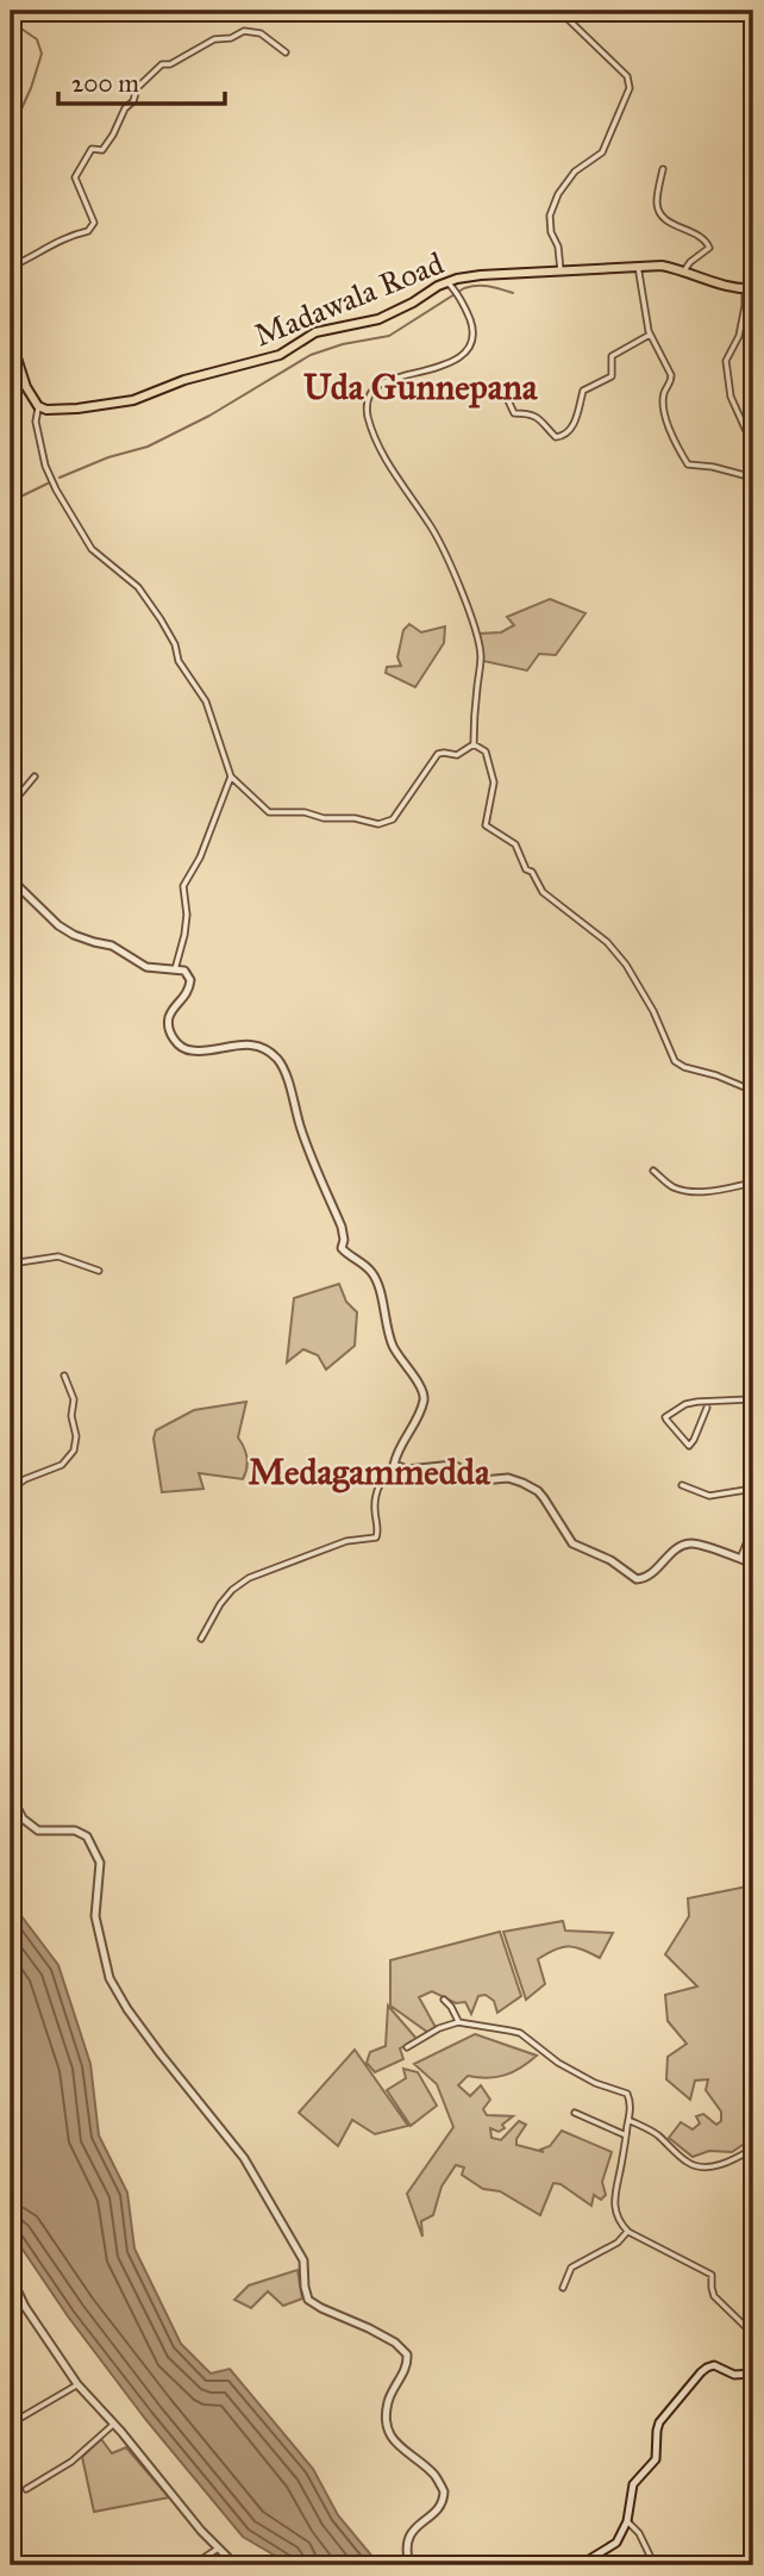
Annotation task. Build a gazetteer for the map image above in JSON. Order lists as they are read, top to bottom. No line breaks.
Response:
{"streets":{"main road":["Madawala Road"]},"districts":["Uda Gunnepana","Medagammedda"],"scale_bar":"200 m"}
